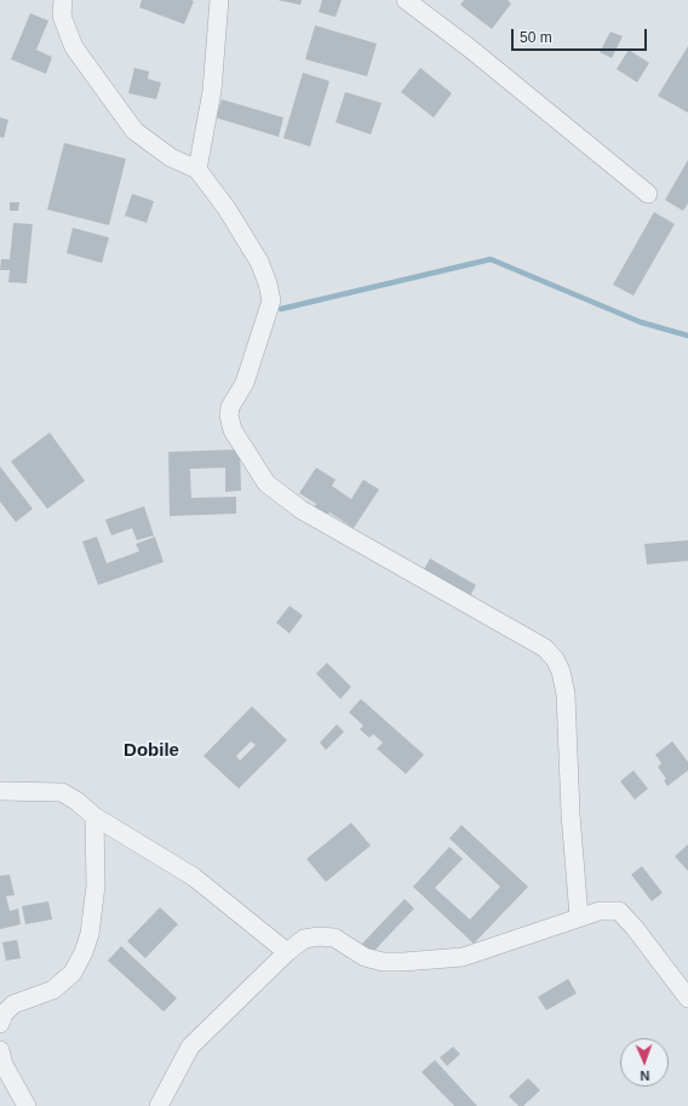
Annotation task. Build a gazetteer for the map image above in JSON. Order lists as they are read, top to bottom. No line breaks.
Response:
{"districts":["Dobile"],"scale_bar":"50 m","north":"bottom"}
